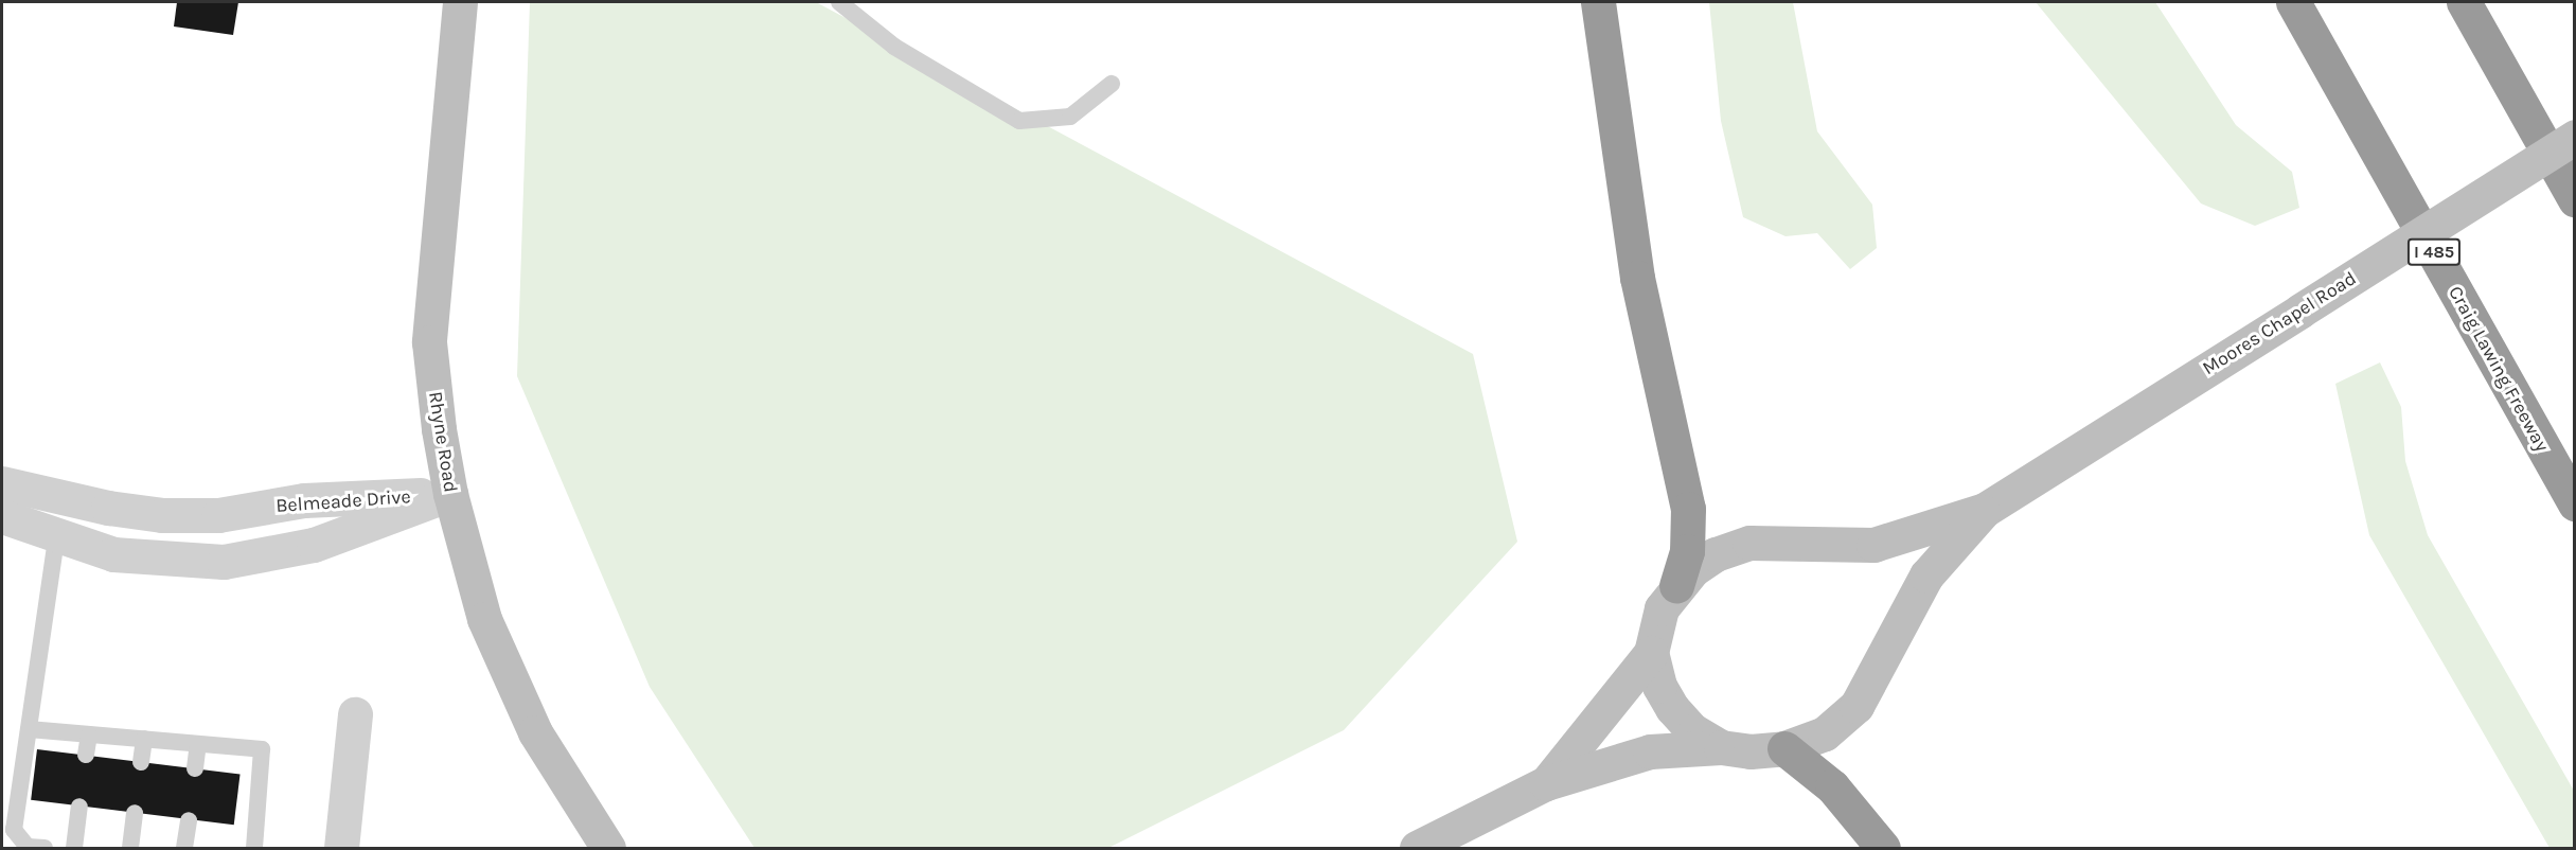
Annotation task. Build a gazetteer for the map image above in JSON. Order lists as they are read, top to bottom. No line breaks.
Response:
{"streets":{"highway":["I 485","Craig Lawing Freeway"],"main road":["Moores Chapel Road","Rhyne Road"],"street":["Belmeade Drive"]},"crossings":[["Rhyne Road","Belmeade Drive"]]}
